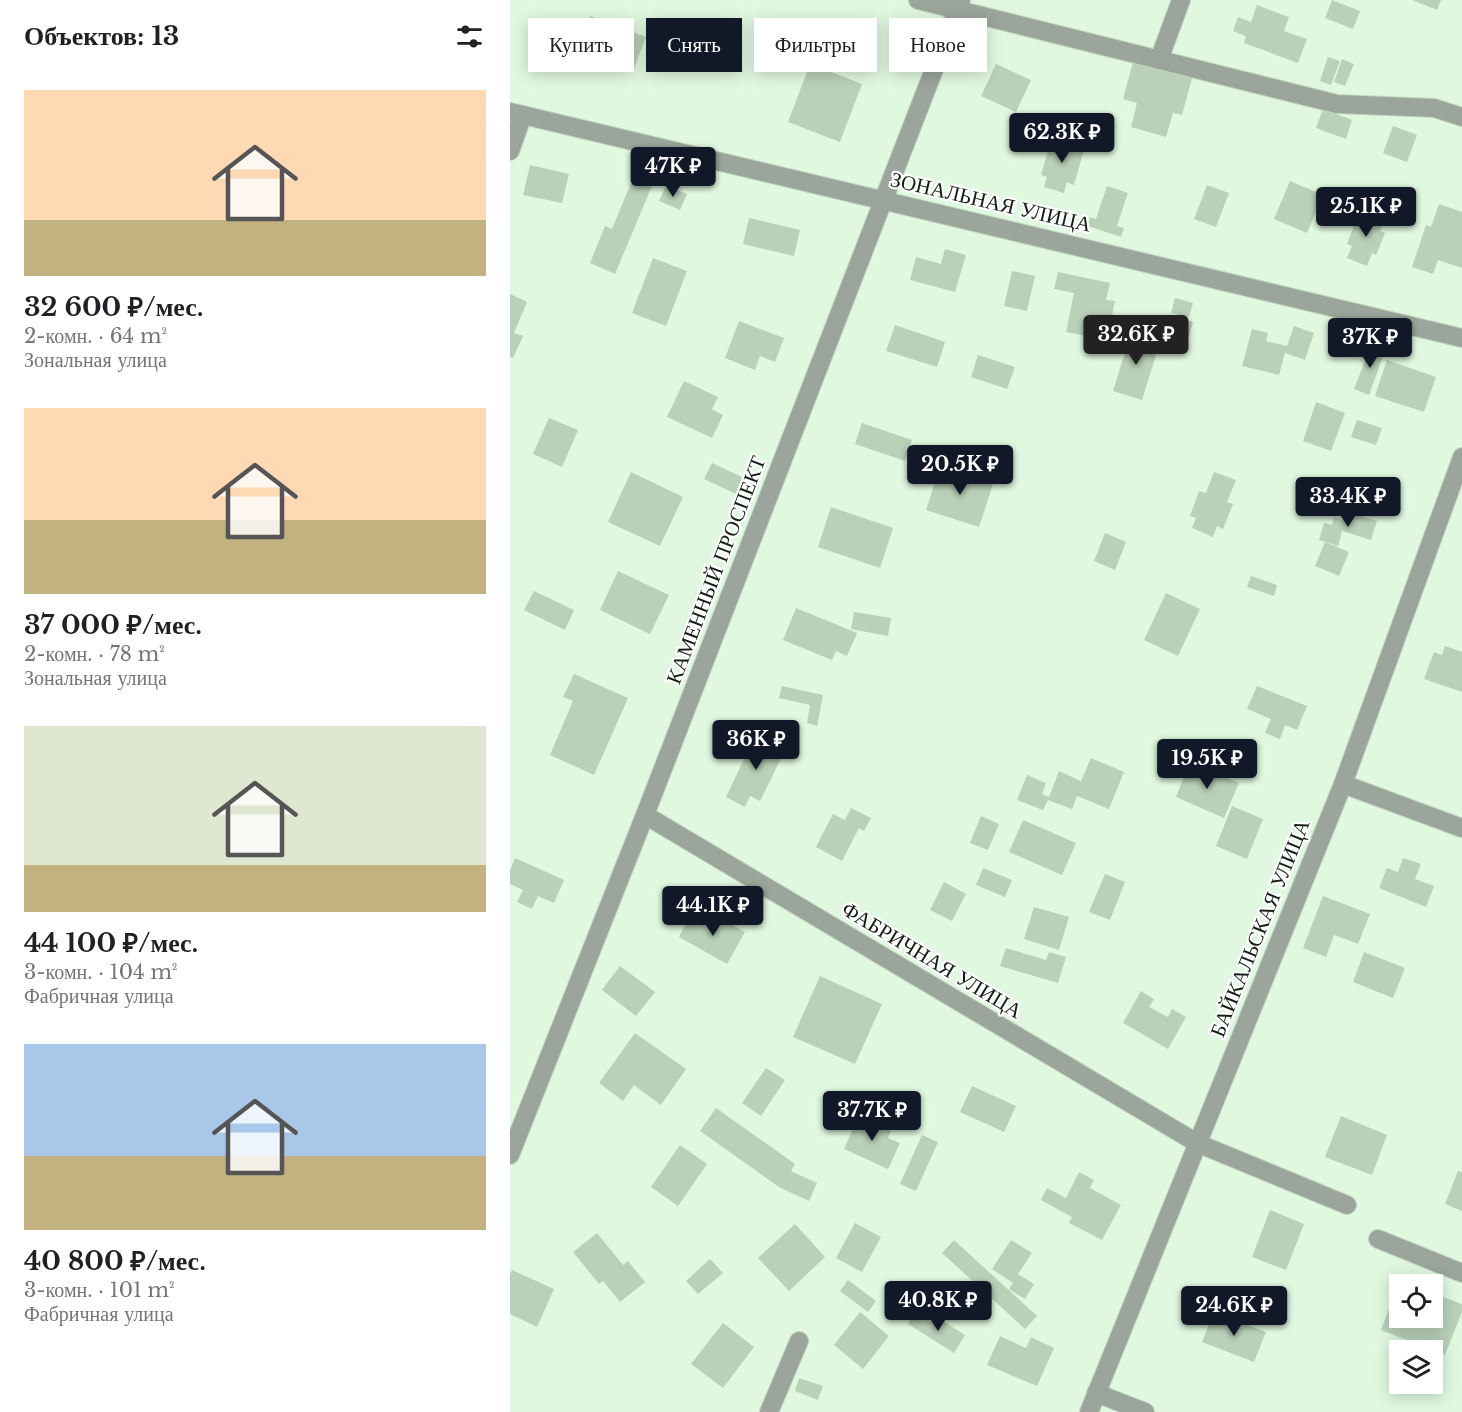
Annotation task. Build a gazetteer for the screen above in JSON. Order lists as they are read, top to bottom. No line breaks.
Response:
{"streets":{"street":["ЗОНАЛЬНАЯ УЛИЦА","КАМЕННЫЙ ПРОСПЕКТ","БАЙКАЛЬСКАЯ УЛИЦА","ФАБРИЧНАЯ УЛИЦА"]},"crossings":[["ЗОНАЛЬНАЯ УЛИЦА","КАМЕННЫЙ ПРОСПЕКТ"],["КАМЕННЫЙ ПРОСПЕКТ","ФАБРИЧНАЯ УЛИЦА"],["БАЙКАЛЬСКАЯ УЛИЦА","ФАБРИЧНАЯ УЛИЦА"]],"page":{"heading":"Объектов: 13","chip":["Купить","Снять","Фильтры","Новое"],"list":[{"name":"32 600 ₽/мес.","note":"2-комн. · 64 m² · Зональная улица"},{"name":"37 000 ₽/мес.","note":"2-комн. · 78 m² · Зональная улица"},{"name":"44 100 ₽/мес.","note":"3-комн. · 104 m² · Фабричная улица"},{"name":"40 800 ₽/мес.","note":"3-комн. · 101 m² · Фабричная улица"}],"price":["62.3K ₽","47K ₽","25.1K ₽","32.6K ₽","37K ₽","20.5K ₽","33.4K ₽","36K ₽","19.5K ₽","44.1K ₽","37.7K ₽","40.8K ₽","24.6K ₽"]}}
